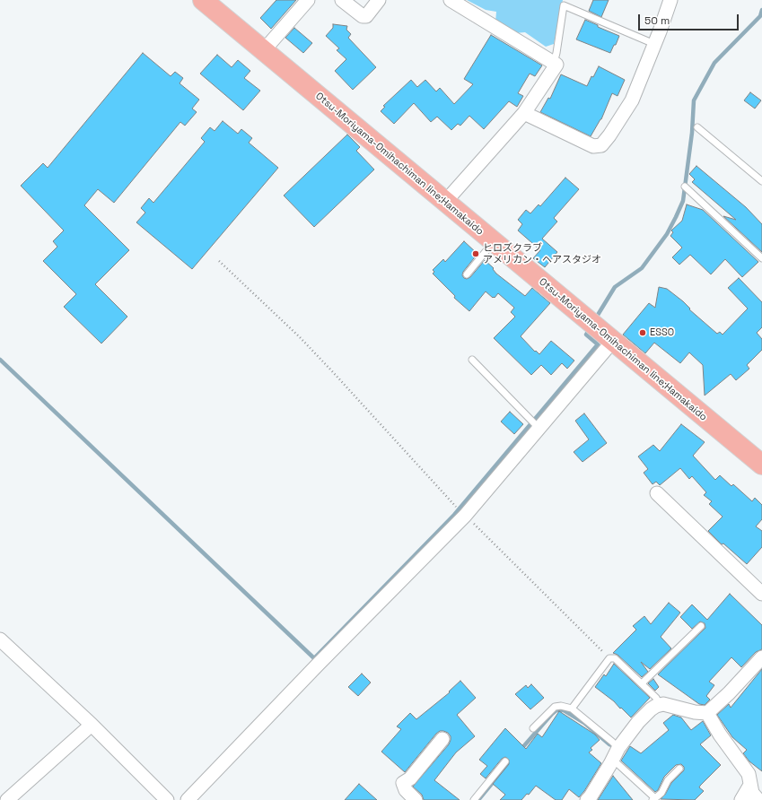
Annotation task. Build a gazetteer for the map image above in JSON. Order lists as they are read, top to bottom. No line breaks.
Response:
{"streets":{"main road":["Otsu-Moriyama-Omihachiman line;Hamakaido"]},"places":["ヒロズクラブ アメリカン・ヘアスタジオ","ESSO"],"scale_bar":"50 m"}
